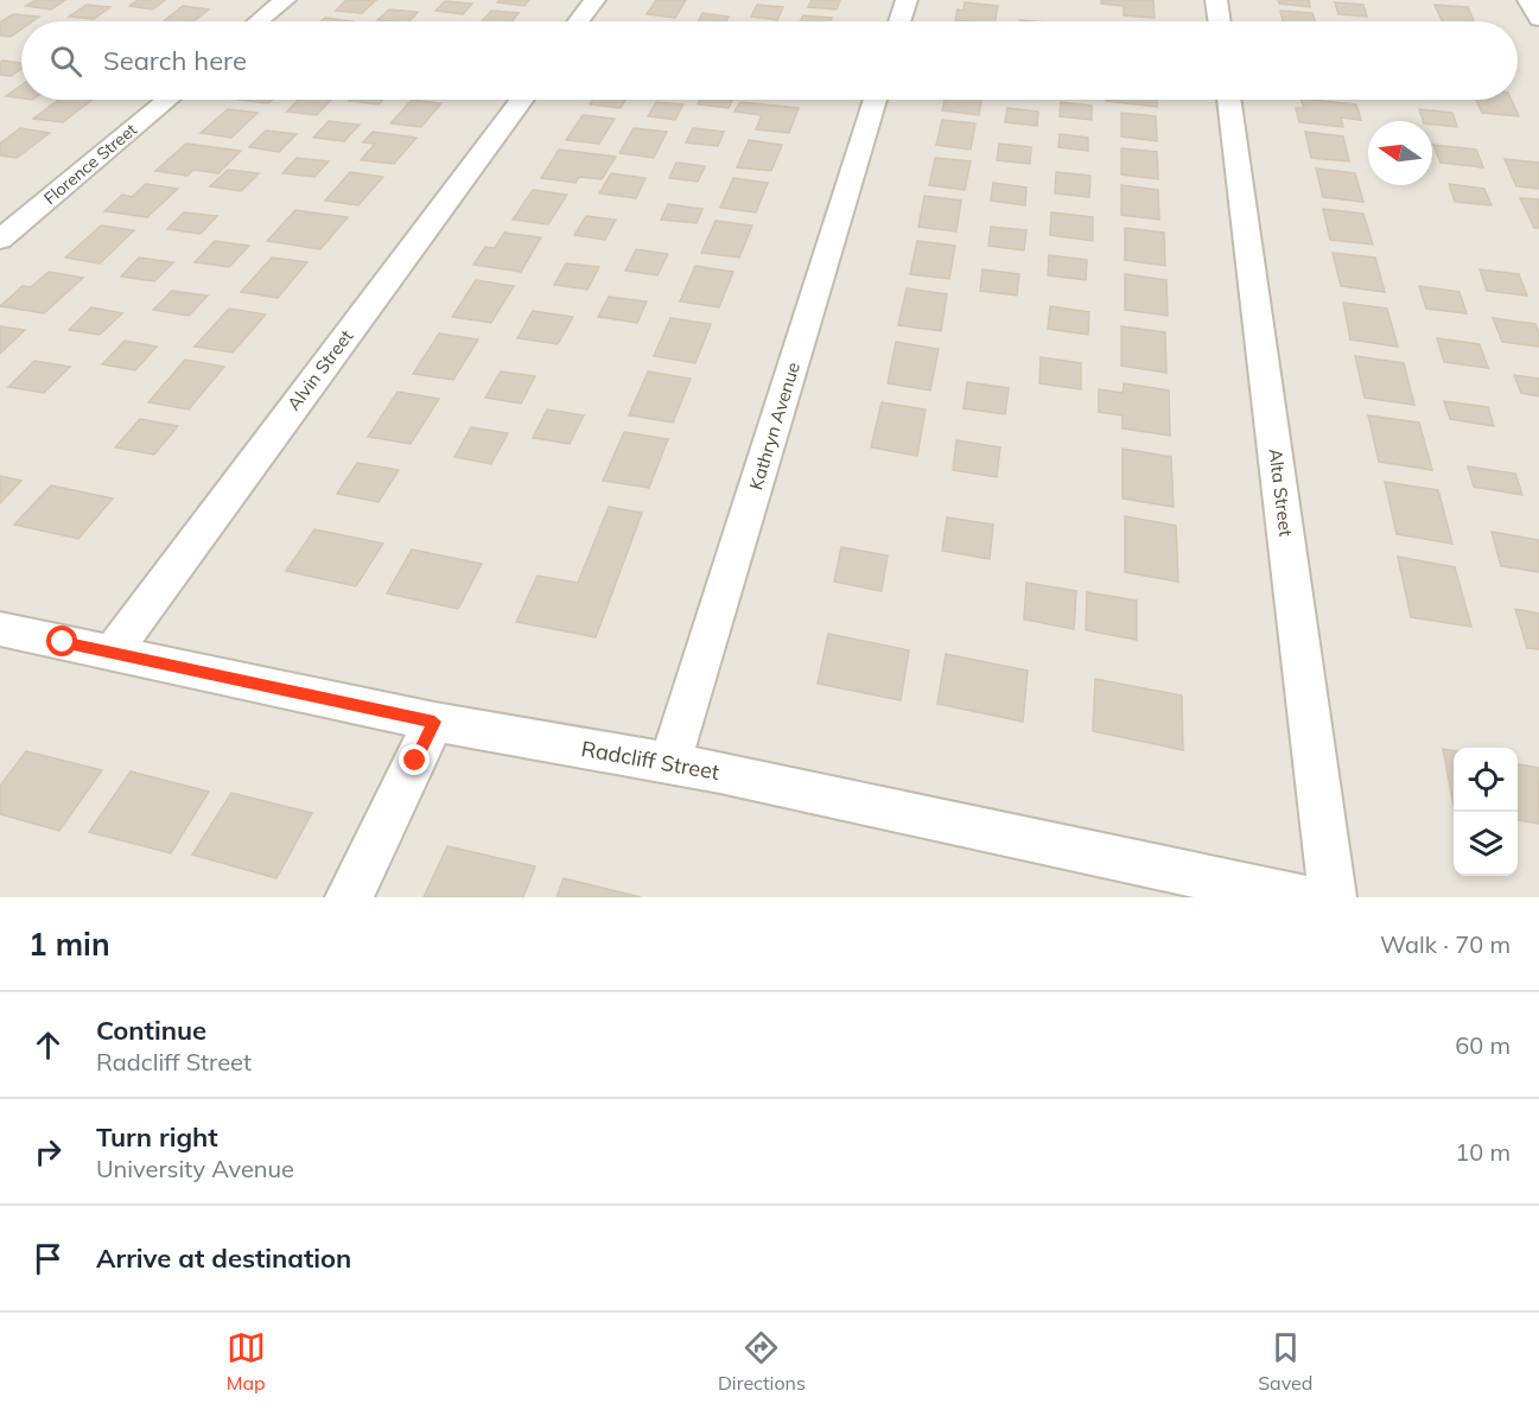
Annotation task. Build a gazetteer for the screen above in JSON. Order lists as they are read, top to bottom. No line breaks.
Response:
{"streets":{"street":["Florence Street","Alvin Street","Kathryn Avenue","Alta Street","Radcliff Street"]},"crossings":[["Alvin Street","Radcliff Street"],["Kathryn Avenue","Radcliff Street"]],"north":"left","page":{"search":"Search here","heading":["1 min","Walk · 70 m"],"list":[["Continue","Radcliff Street","60 m"],["Turn right","University Avenue","10 m"],"Arrive at destination"],"nav":["Map","Directions","Saved"]}}
